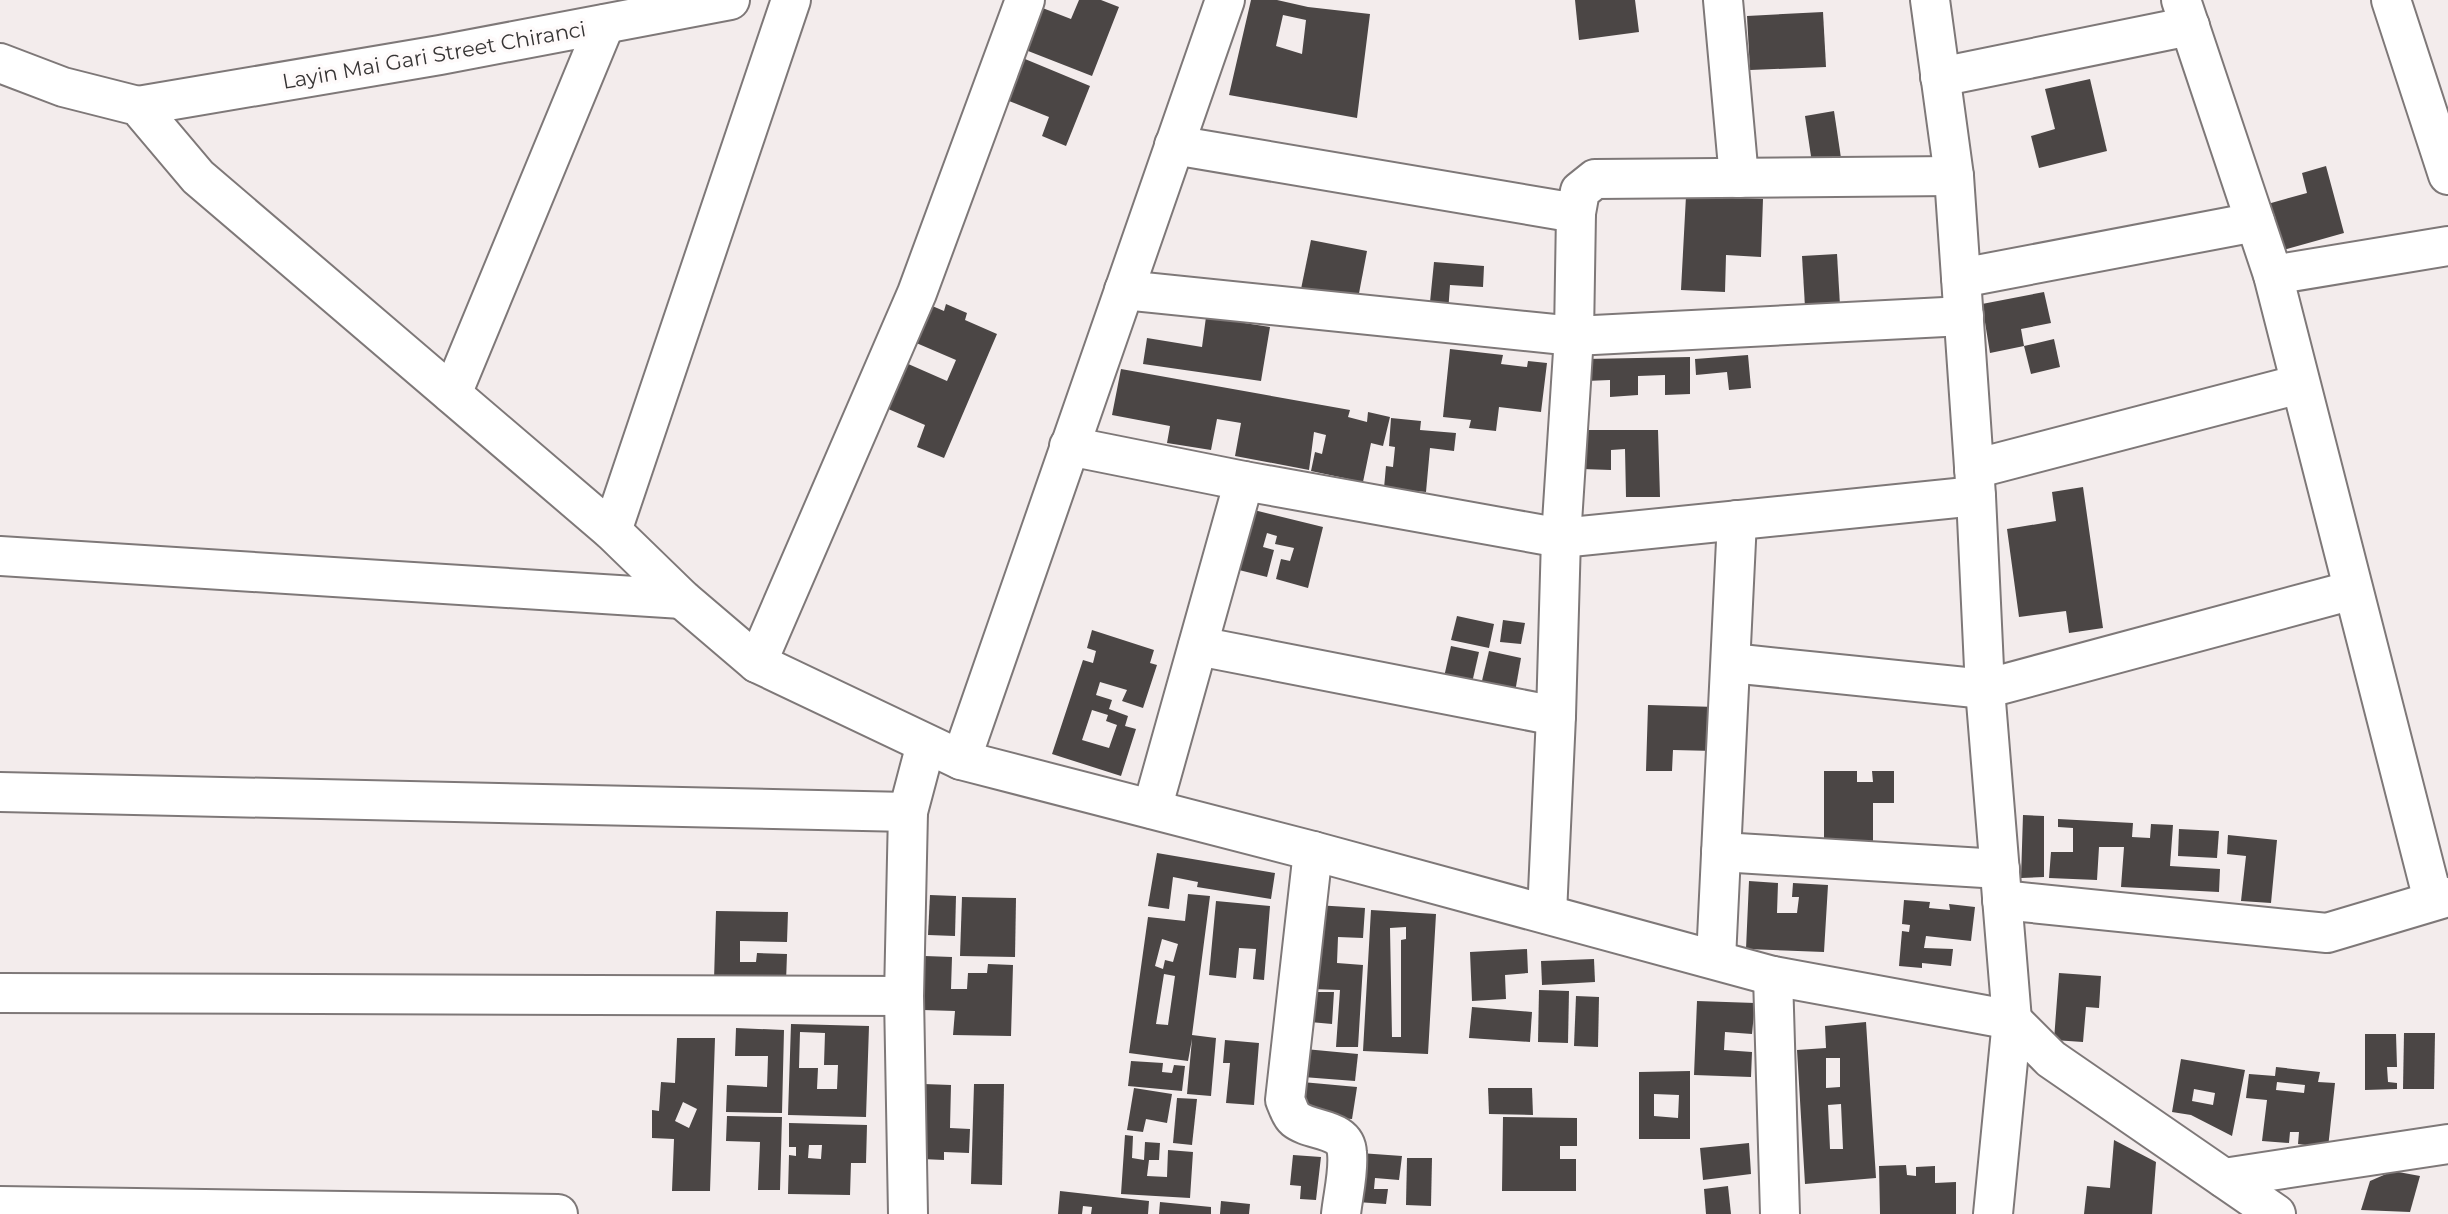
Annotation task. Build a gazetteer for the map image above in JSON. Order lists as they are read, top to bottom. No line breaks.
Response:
{"streets":{"street":["Layin Mai Gari Street Chiranci"]}}
